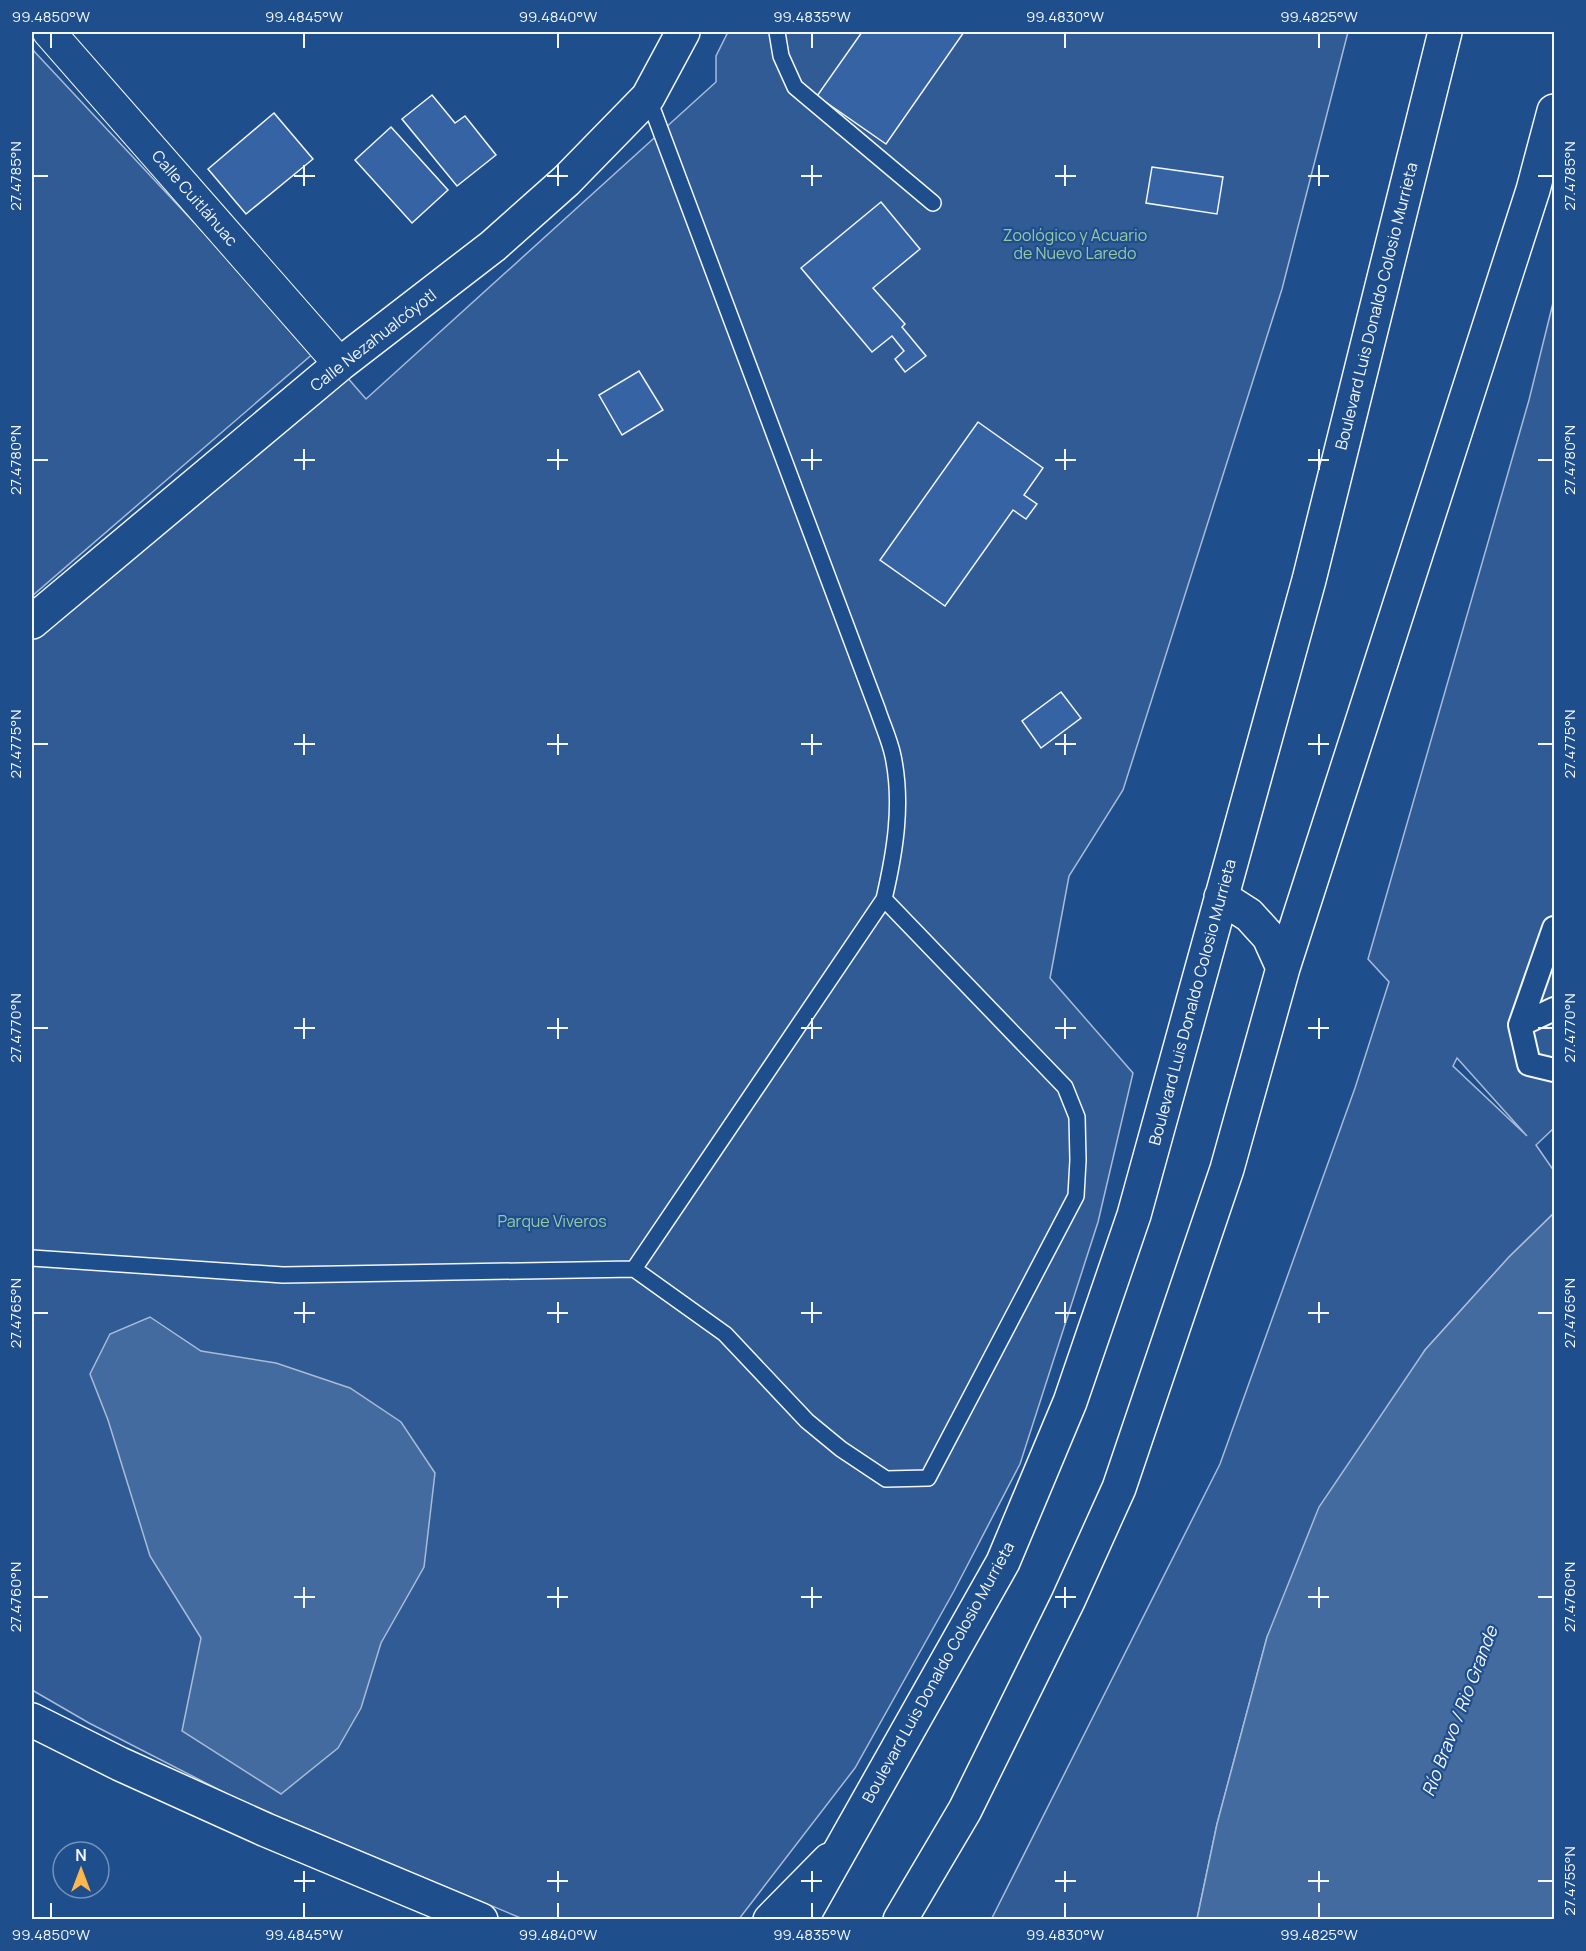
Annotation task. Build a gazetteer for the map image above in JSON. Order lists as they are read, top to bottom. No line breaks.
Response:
{"streets":{"main road":["Boulevard Luis Donaldo Colosio Murrieta","Calle Nezahualcóyotl"],"street":["Calle Cuitláhuac"]},"crossings":[["Calle Cuitláhuac","Calle Nezahualcóyotl"]],"water":["Río Bravo / Rio Grande"],"parks":["Zoológico y Acuario de Nuevo Laredo","Parque Viveros"],"north":"top","coordinates":["99.4850°W","99.4845°W","99.4840°W","99.4835°W","99.4830°W","99.4825°W","27.4785°N","27.4780°N","27.4775°N","27.4770°N","27.4765°N","27.4760°N","27.4755°N"]}
